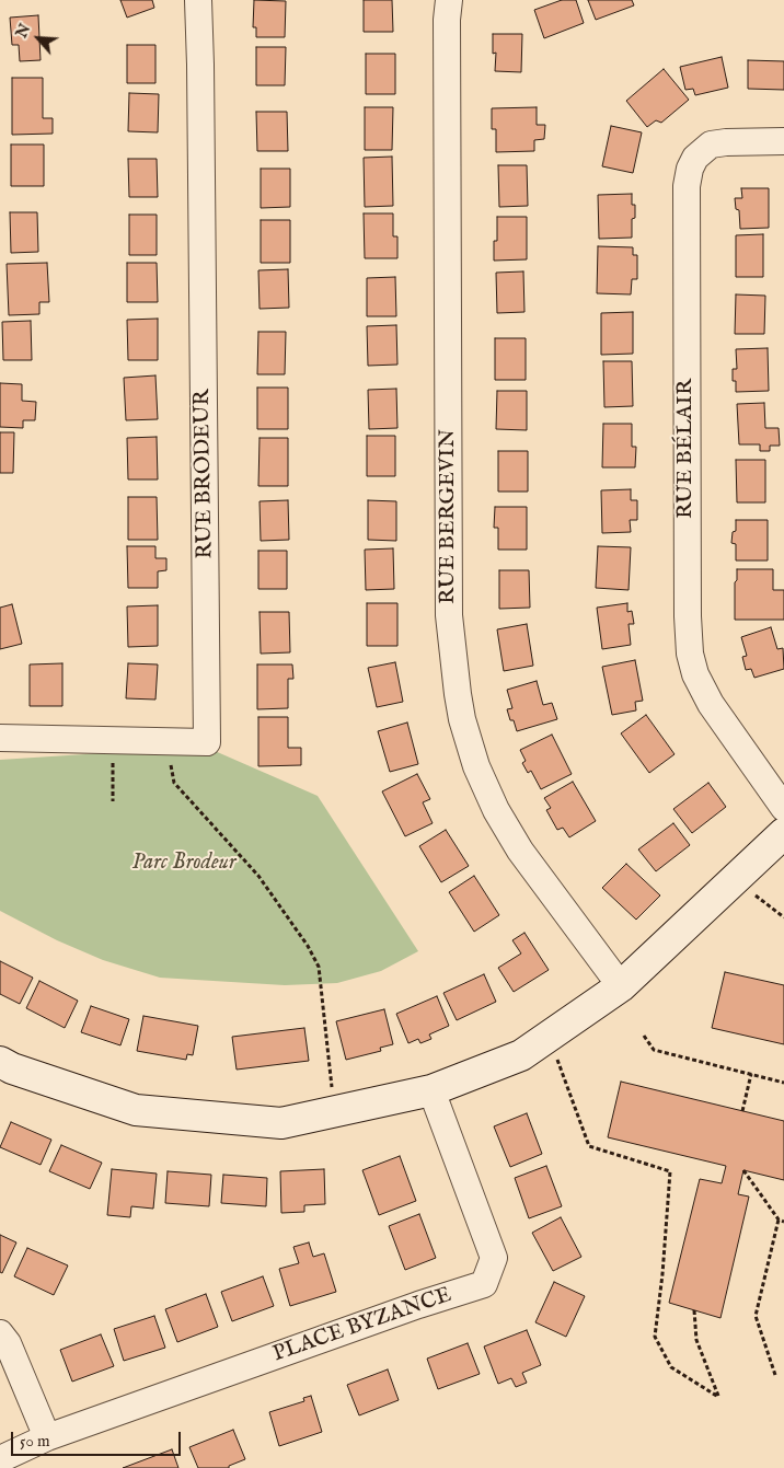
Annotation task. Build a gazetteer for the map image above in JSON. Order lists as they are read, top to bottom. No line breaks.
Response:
{"streets":{"street":["RUE BÉLAIR","RUE BRODEUR","RUE BERGEVIN","PLACE BYZANCE"]},"parks":["Parc Brodeur"],"scale_bar":"50 m","north":"top left"}
